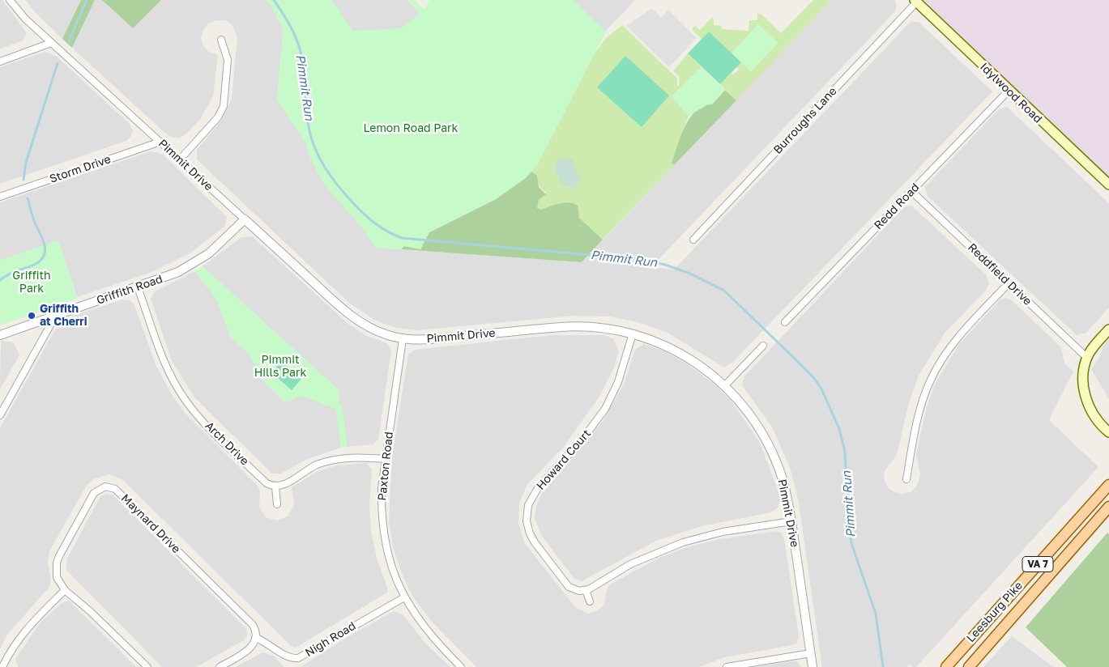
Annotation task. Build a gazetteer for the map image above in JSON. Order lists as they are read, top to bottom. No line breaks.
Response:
{"streets":{"main road":["Idylwood Road","VA 7","Leesburg Pike"],"street":["Burroughs Lane","Pimmit Drive","Storm Drive","Redd Road","Reddfield Drive","Griffith Road","Arch Drive","Howard Court","Paxton Road","Maynard Drive","Nigh Road"]},"crossings":[["Idylwood Road","Burroughs Lane"],["Idylwood Road","Redd Road"],["Pimmit Drive","Storm Drive"],["Pimmit Drive","Griffith Road"],["Pimmit Drive","Howard Court"],["Pimmit Drive","Paxton Road"],["Redd Road","Reddfield Drive"],["Griffith Road","Arch Drive"],["Paxton Road","Nigh Road"],["Maynard Drive","Nigh Road"]],"water":["Pimmit Run"],"parks":["Lemon Road Park","Griffith Park","Pimmit Hills Park"],"places":["Griffith at Cherri"]}
